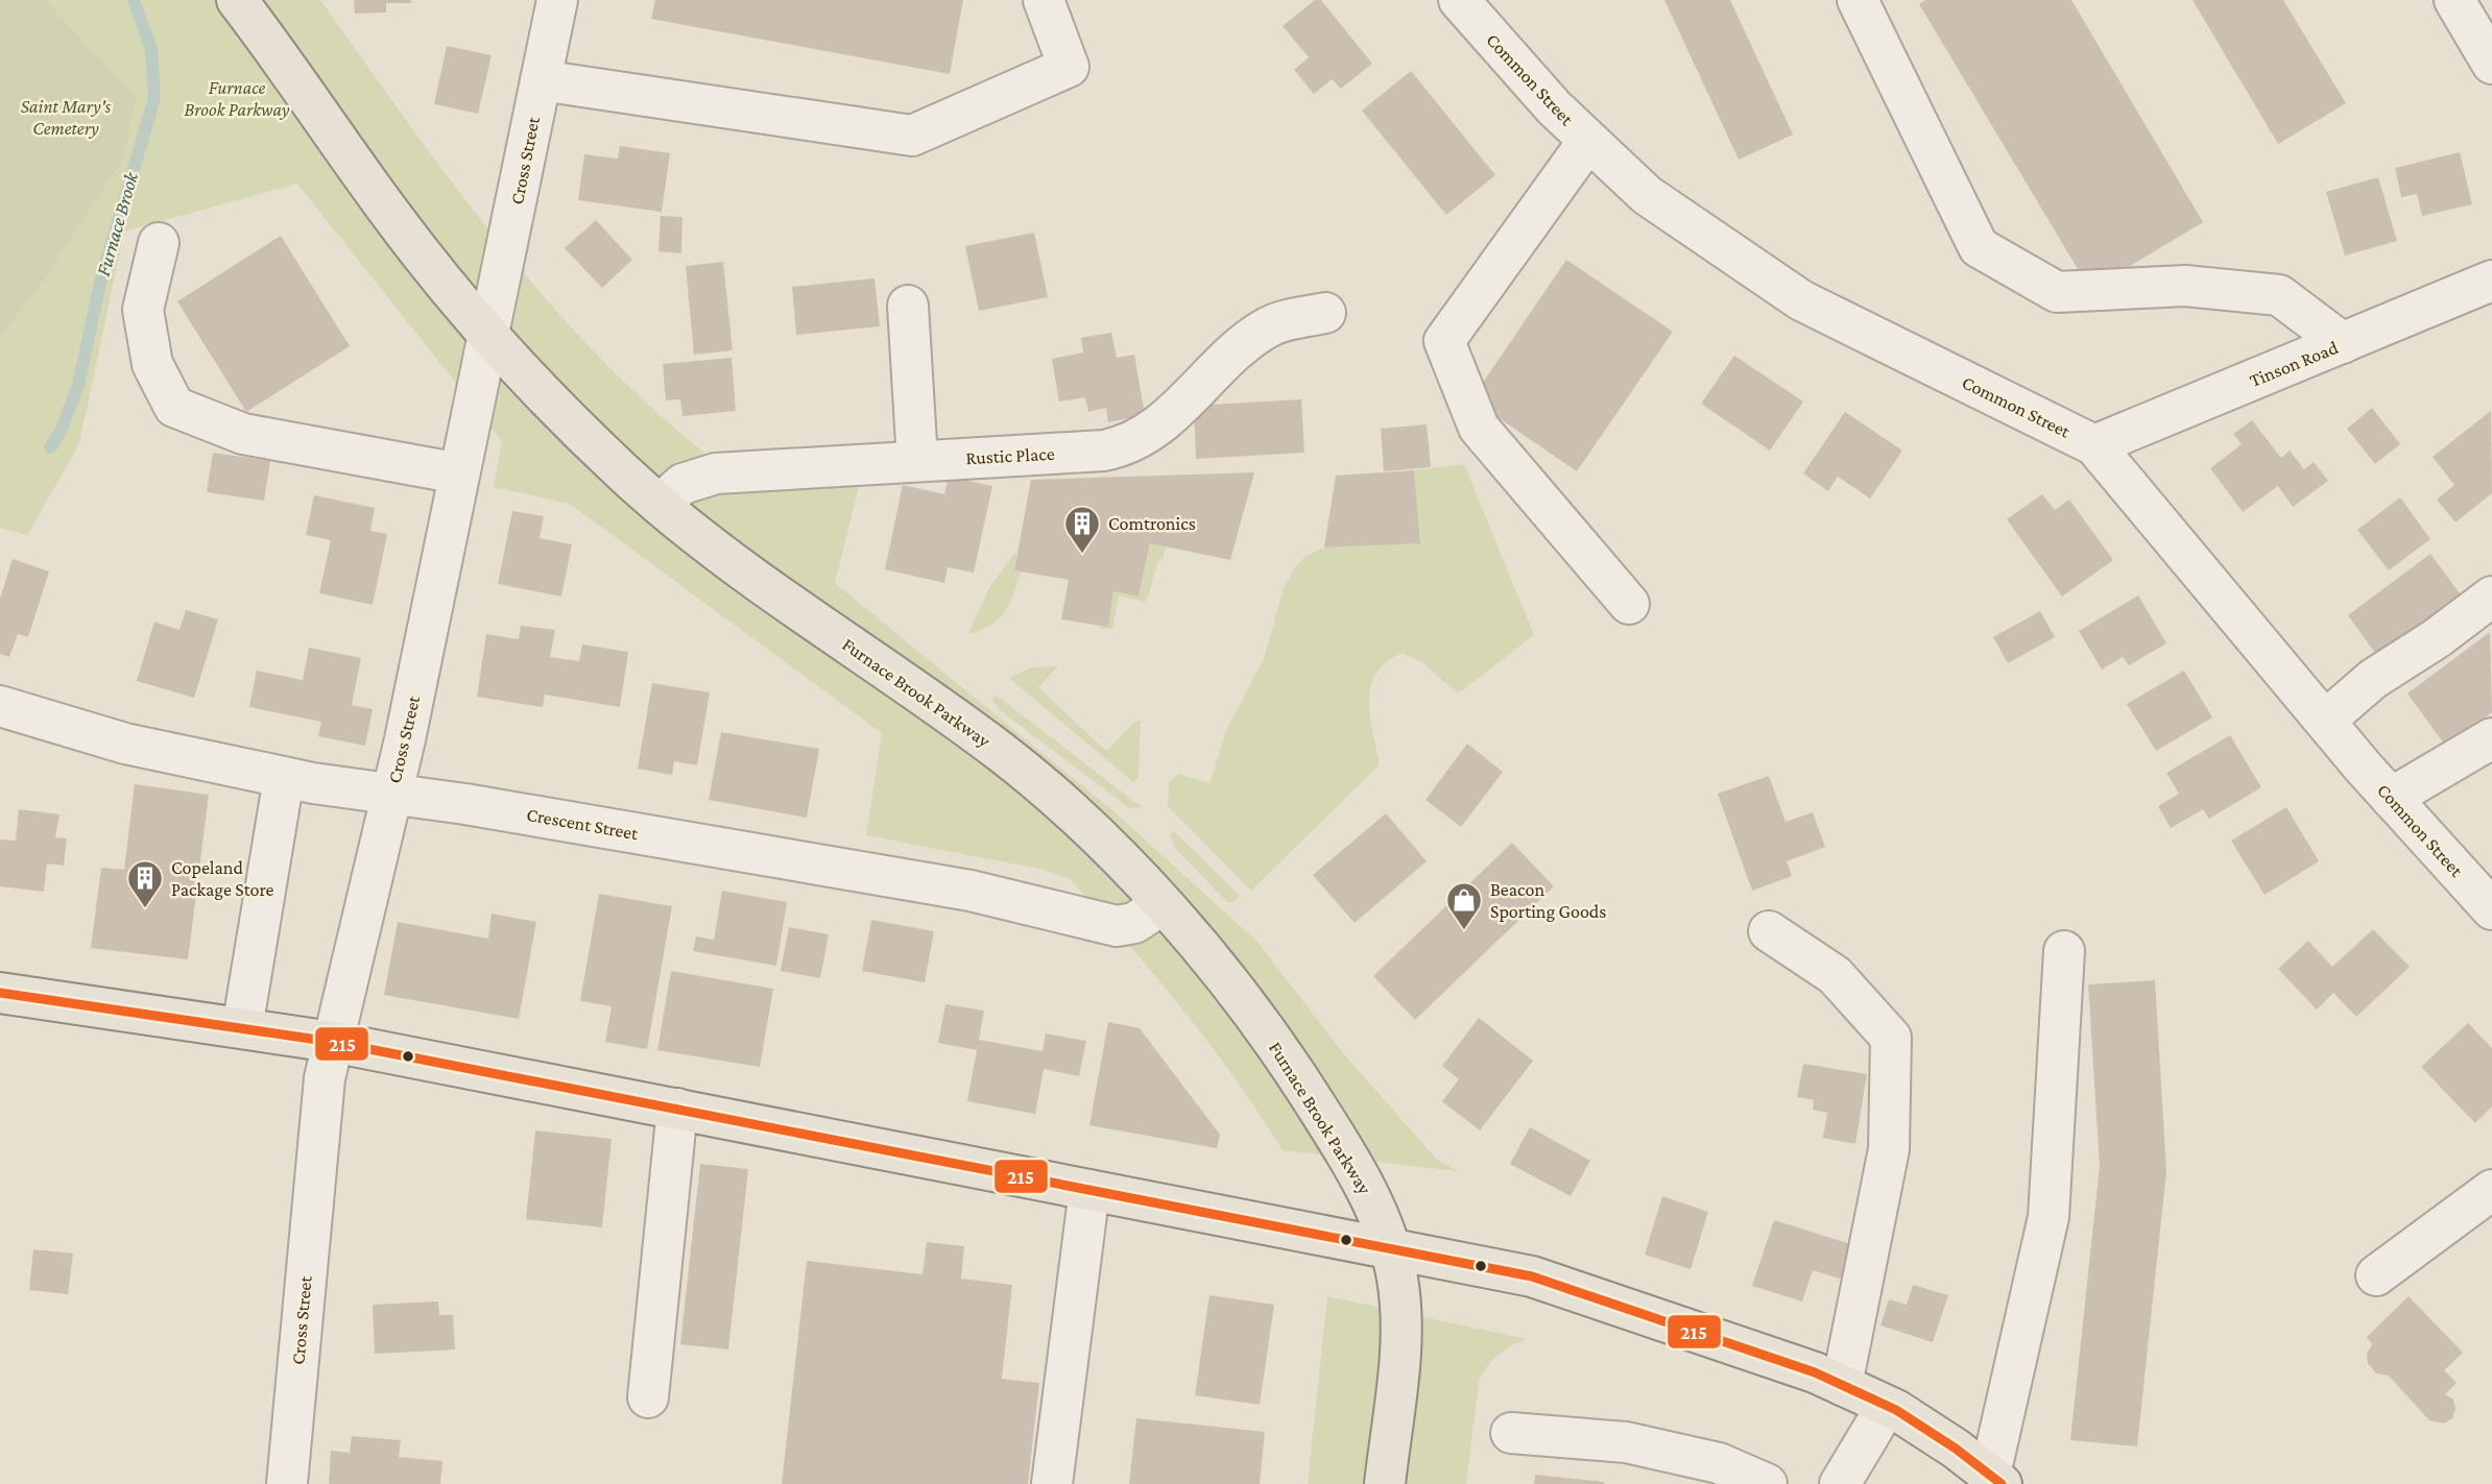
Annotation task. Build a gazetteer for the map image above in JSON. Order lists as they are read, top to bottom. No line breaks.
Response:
{"streets":{"main road":["Furnace Brook Parkway"],"street":["Common Street","Cross Street","Tinson Road","Rustic Place","Crescent Street"]},"crossings":[["Common Street","Tinson Road"],["Cross Street","Furnace Brook Parkway"],["Cross Street","Crescent Street"],["Rustic Place","Furnace Brook Parkway"],["Furnace Brook Parkway","Crescent Street"]],"water":["Furnace Brook"],"parks":["Furnace Brook Parkway","Saint Mary's Cemetery"],"places":{"building":["Comtronics","Copeland Package Store"],"shop":["Beacon Sporting Goods"]},"lines":["transit line 215"]}
